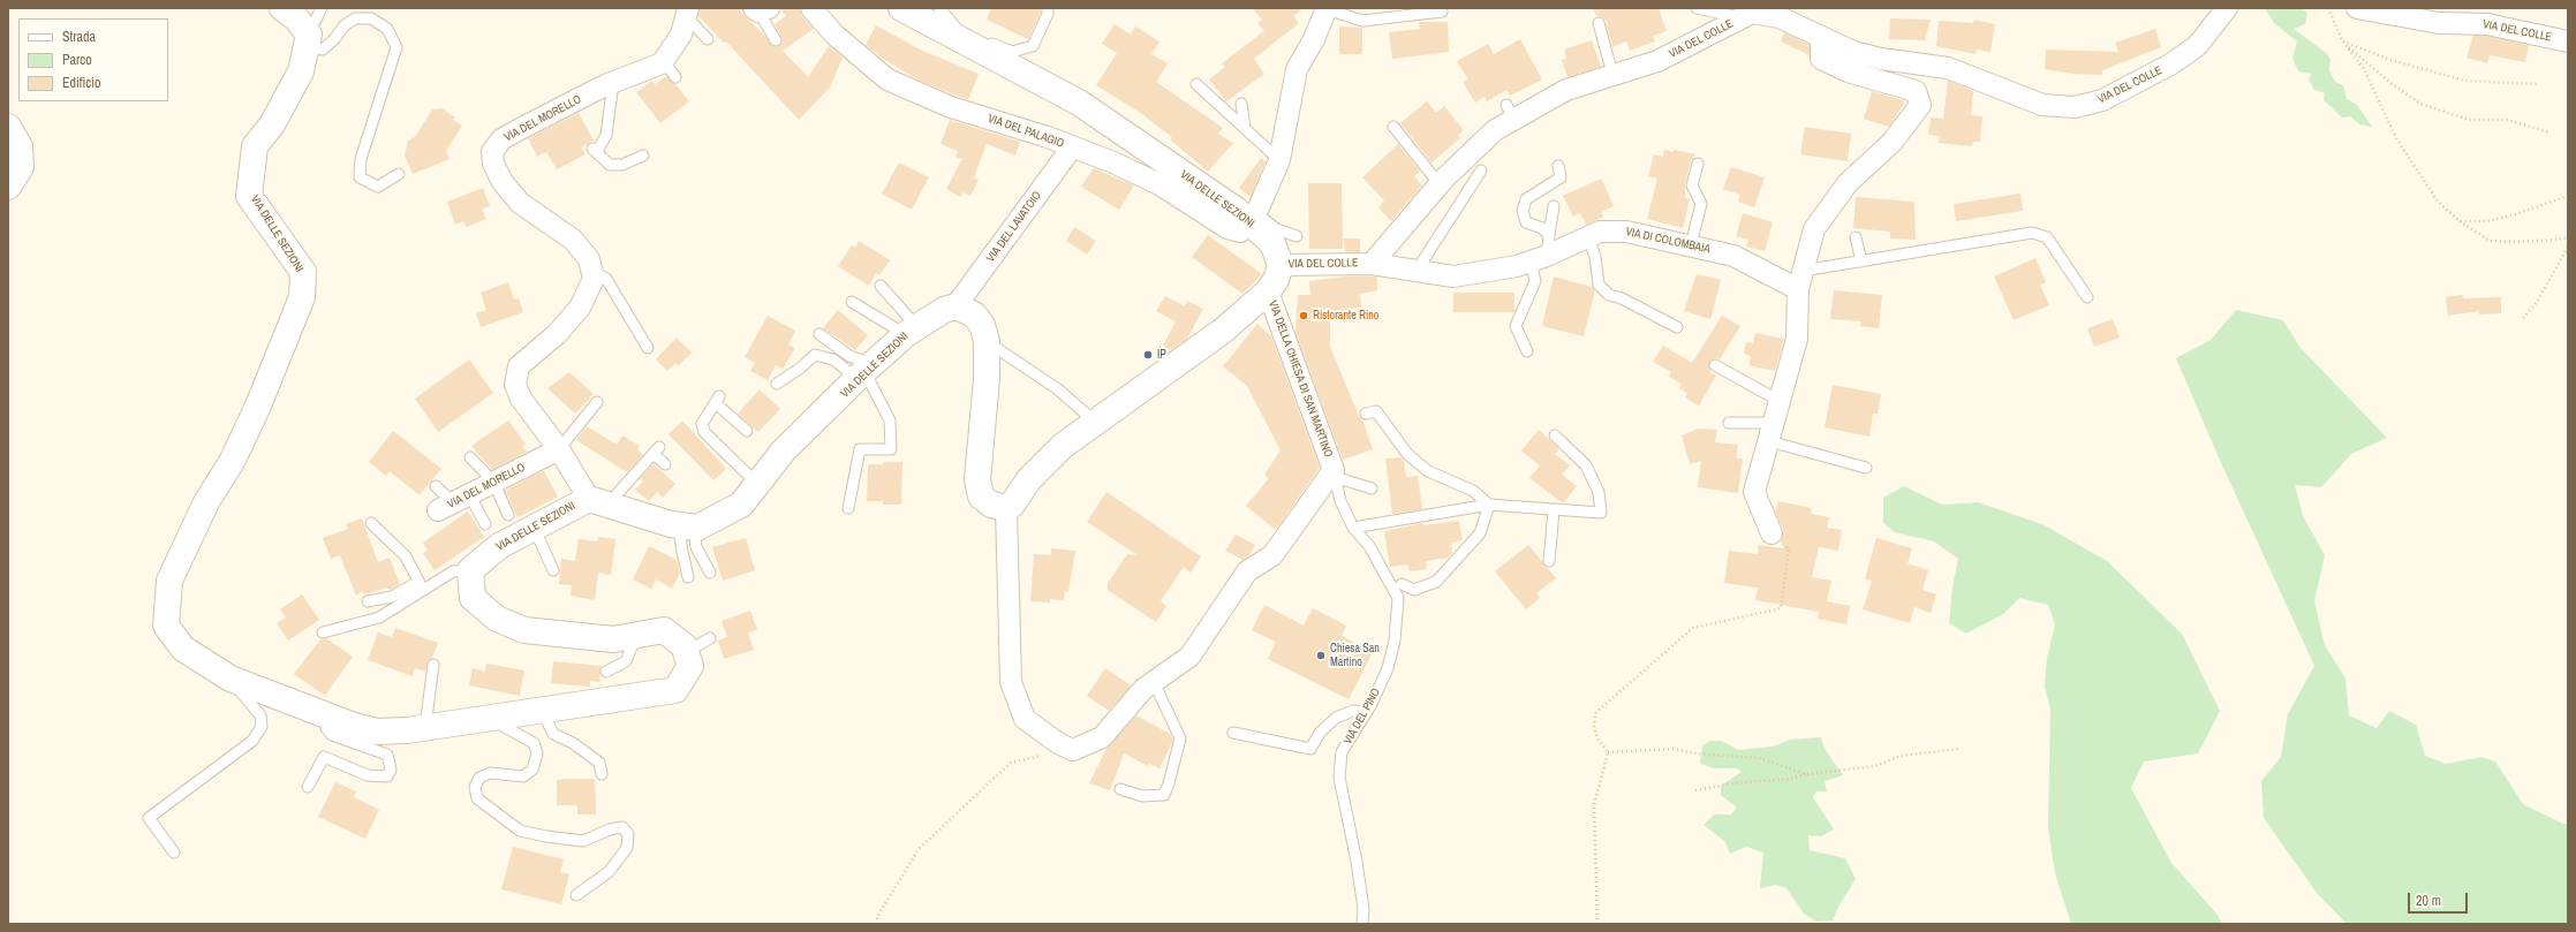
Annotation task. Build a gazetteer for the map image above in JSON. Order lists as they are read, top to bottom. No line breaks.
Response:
{"streets":{"street":["VIA DEL COLLE","VIA DEL MORELLO","VIA DEL PALAGIO","VIA DELLE SEZIONI","VIA DEL LAVATOIO","VIA DI COLOMBAIA","VIA DELLA CHIESA DI SAN MARTINO"],"lane":["VIA DEL PINO"]},"crossings":[["VIA DEL COLLE","VIA DELLE SEZIONI"],["VIA DEL COLLE","VIA DI COLOMBAIA"],["VIA DEL PALAGIO","VIA DELLE SEZIONI"],["VIA DEL PALAGIO","VIA DEL LAVATOIO"],["VIA DELLE SEZIONI","VIA DEL LAVATOIO"],["VIA DELLA CHIESA DI SAN MARTINO","VIA DEL PINO"]],"places":["Ristorante Rino","IP","Chiesa San Martino"],"legend":["Strada","Parco","Edificio"],"scale_bar":"20 m"}
